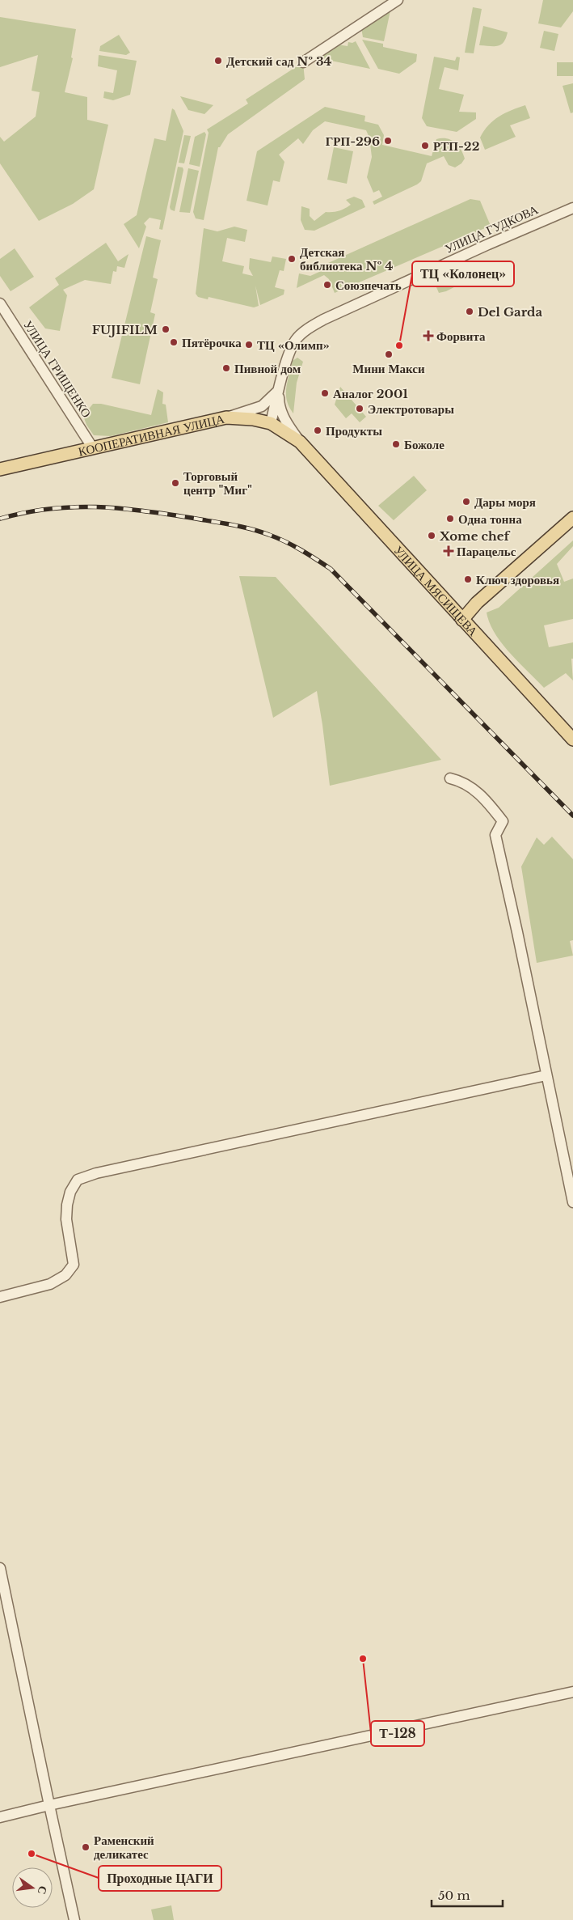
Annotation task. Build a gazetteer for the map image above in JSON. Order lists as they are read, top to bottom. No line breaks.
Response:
{"streets":{"main road":["КООПЕРАТИВНАЯ УЛИЦА","УЛИЦА МЯСИЩЕВА"],"street":["УЛИЦА ГУДКОВА","УЛИЦА ГРИЩЕНКО"]},"crossings":[["УЛИЦА ГУДКОВА","КООПЕРАТИВНАЯ УЛИЦА"],["УЛИЦА ГУДКОВА","УЛИЦА МЯСИЩЕВА"],["УЛИЦА ГРИЩЕНКО","КООПЕРАТИВНАЯ УЛИЦА"],["КООПЕРАТИВНАЯ УЛИЦА","УЛИЦА МЯСИЩЕВА"]],"places":{"other":["Детский сад № 34","ГРП-296","РТП-22","Детская библиотека № 4","Союзпечать","Del Garda","FUJIFILM","Пятёрочка","ТЦ «Олимп»","ТЦ «Колонец»","Мини Макси","Пивной дом","Аналог 2001","Электротовары","Продукты","Божоле","Торговый центр \"Миг\"","Дары моря","Одна тонна","Xome chef","Ключ здоровья","Т-128","Раменский деликатес","Проходные ЦАГИ"],"health":["Форвита","Парацельс"]},"scale_bar":"50 m","north":"right"}
